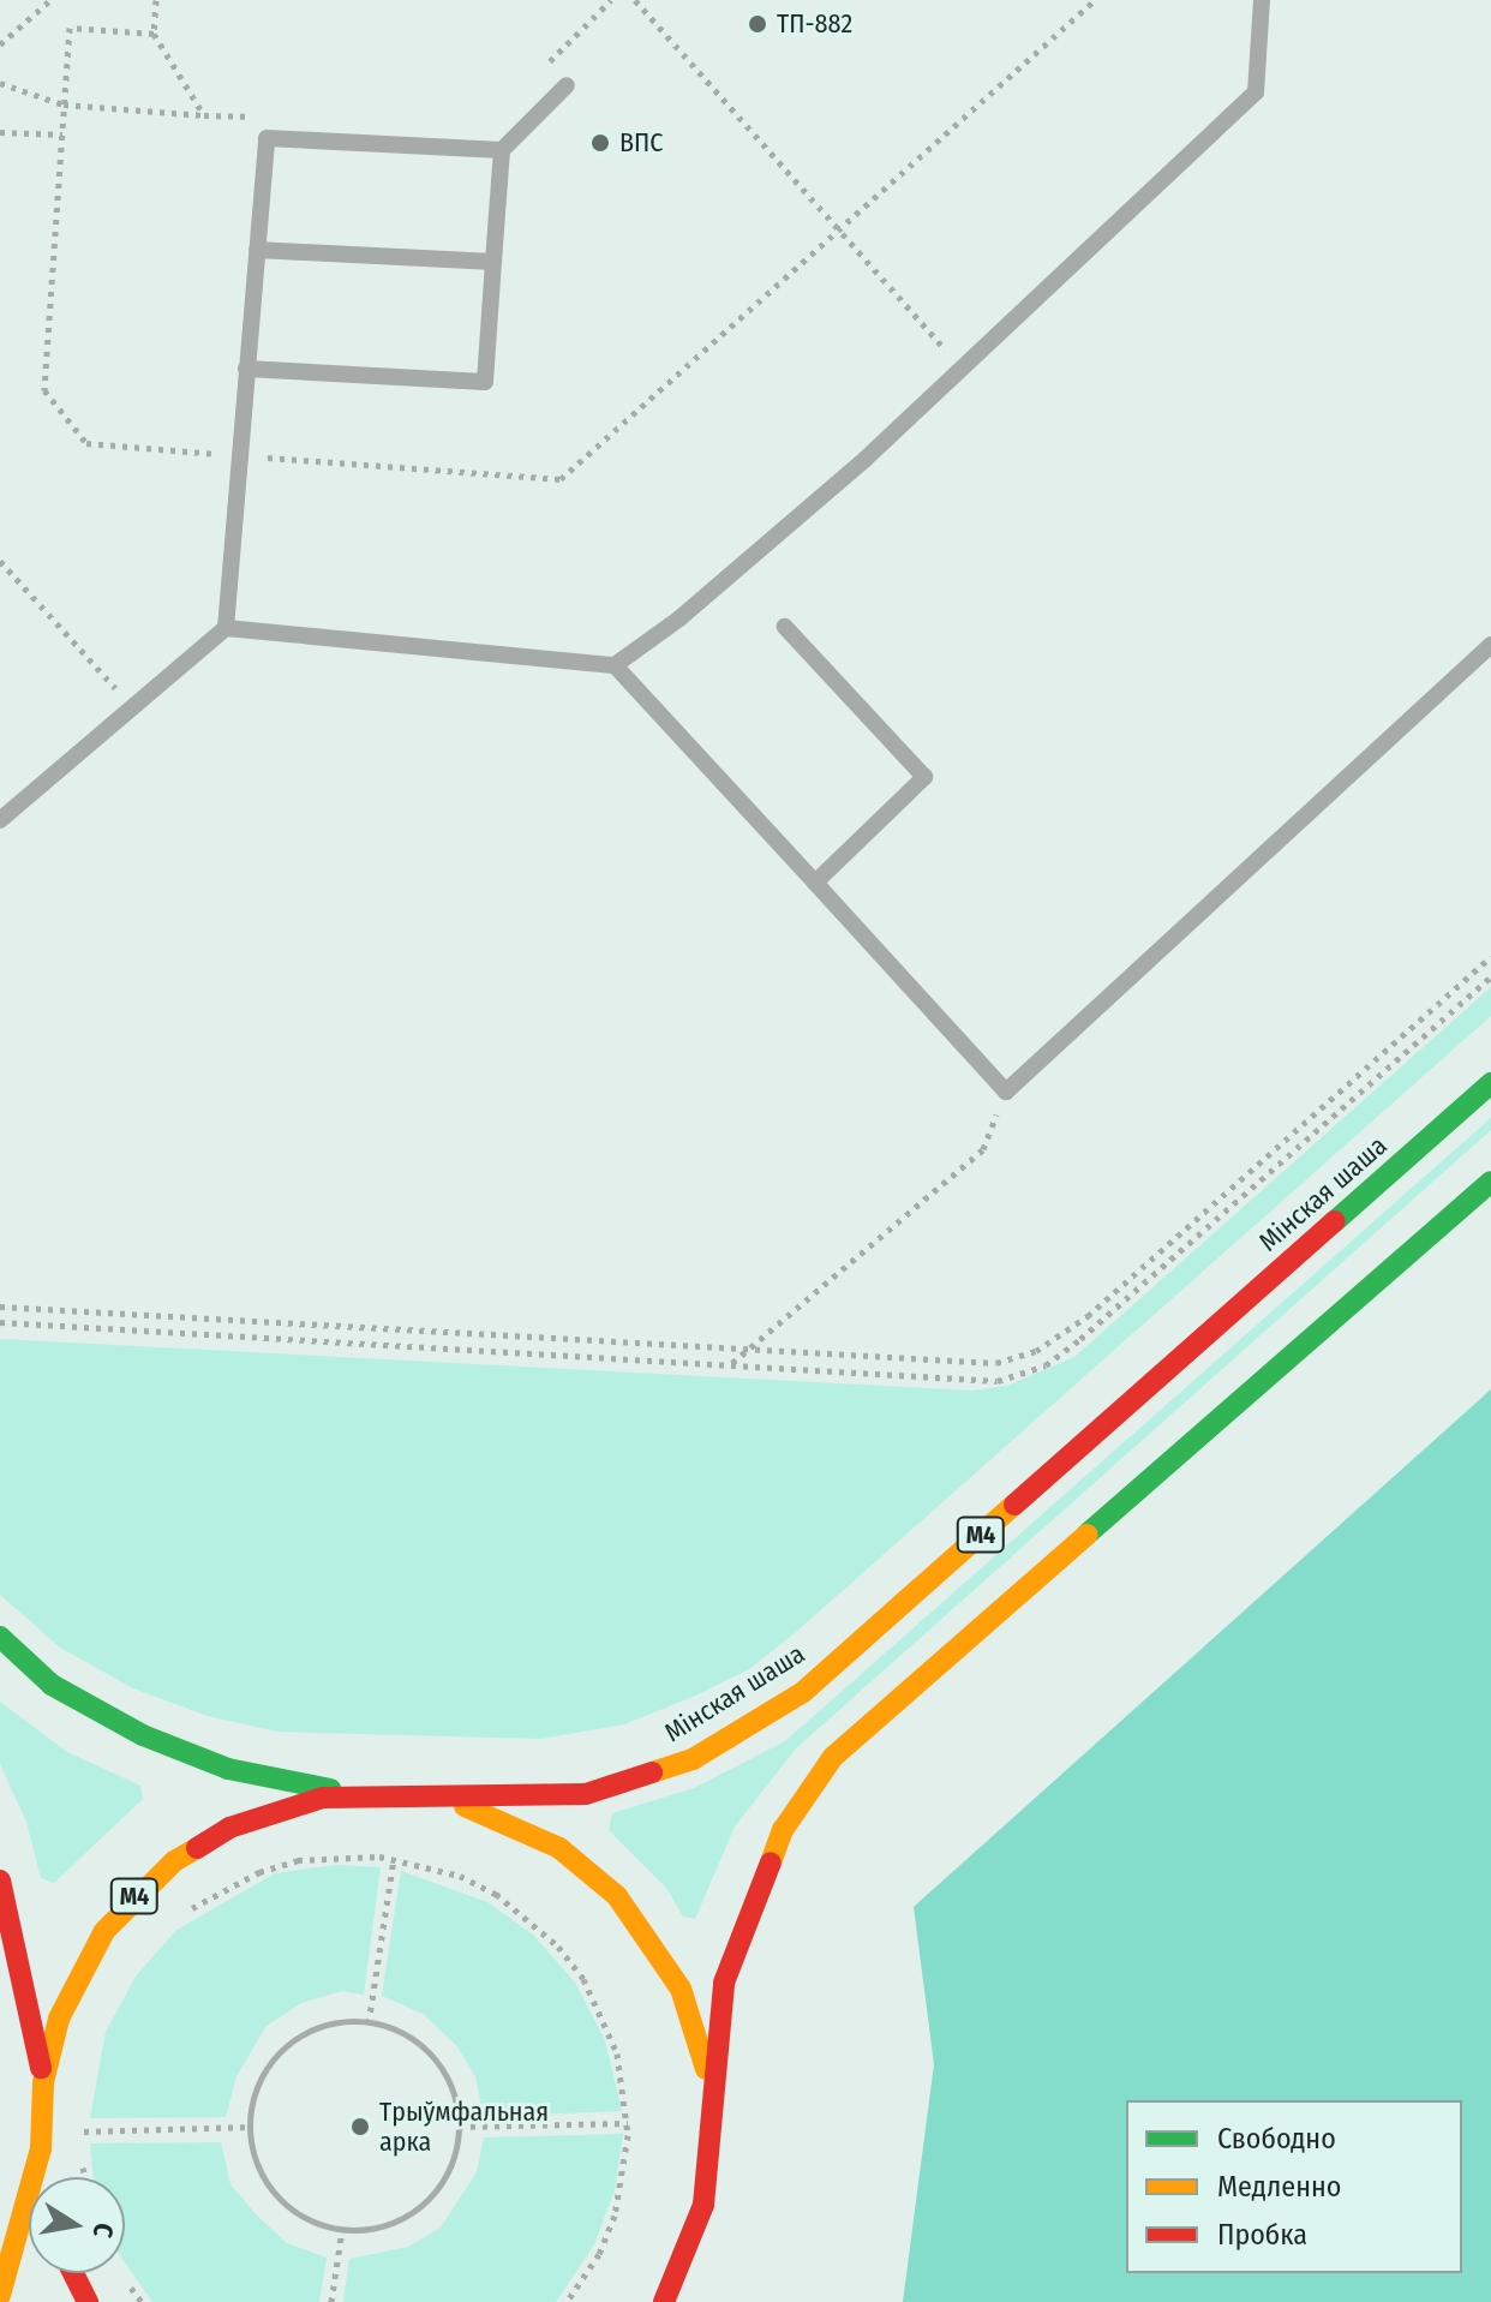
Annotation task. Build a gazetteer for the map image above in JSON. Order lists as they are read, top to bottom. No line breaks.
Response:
{"streets":{"main road":["Мінская шаша","М4"]},"crossings":[["Мінская шаша","М4"]],"places":["ТП-882","ВПС","Трыўмфальная арка"],"legend":["Свободно","Медленно","Пробка"],"north":"right"}
